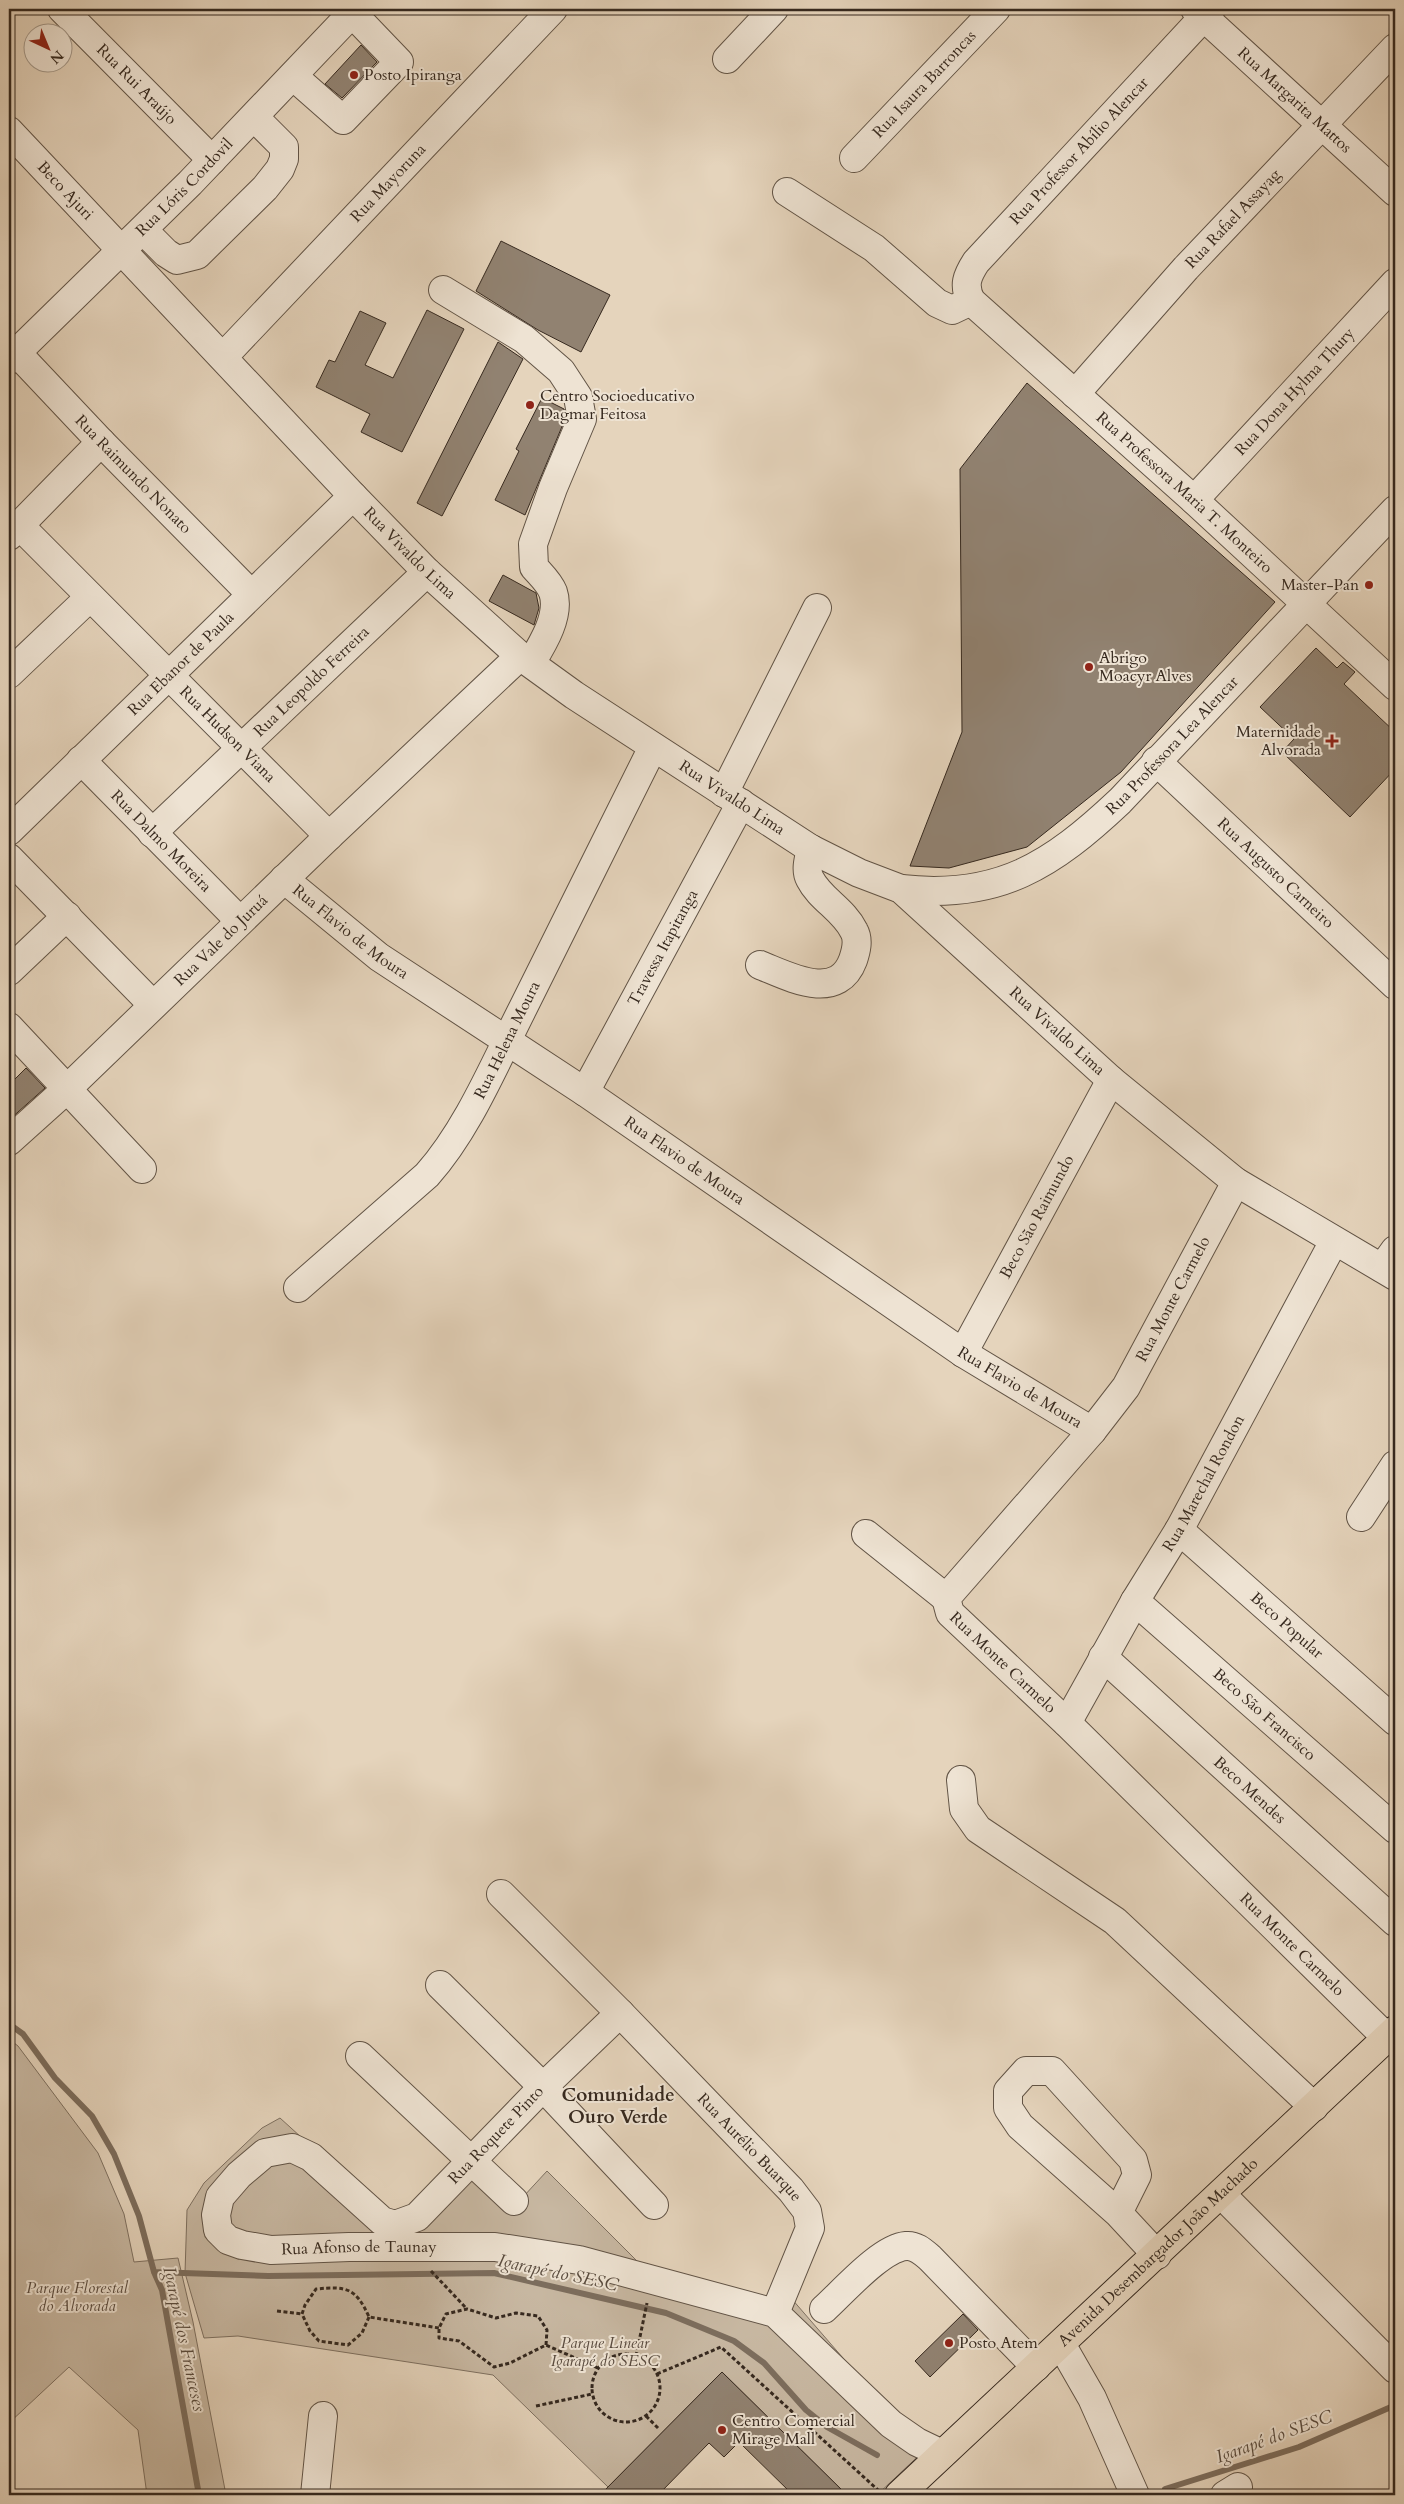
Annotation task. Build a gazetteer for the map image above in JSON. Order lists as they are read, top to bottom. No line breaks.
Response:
{"streets":{"main road":["Avenida Desembargador João Machado"],"street":["Rua Rui Araújo","Rua Isaura Barroncas","Rua Margarita Mattos","Rua Professor Abílio Alencar","Rua Mayoruna","Rua Lóris Cordovil","Beco Ajuri","Rua Rafael Assayag","Rua Dona Hylma Thury","Rua Raimundo Nonato","Rua Professora Maria T. Monteiro","Rua Vivaldo Lima","Rua Ebanor de Paula","Rua Leopoldo Ferreira","Rua Hudson Viana","Rua Professora Lea Alencar","Rua Dalmo Moreira","Rua Augusto Carneiro","Rua Flavio de Moura","Rua Vale do Juruá","Travessa Itapitanga","Rua Helena Moura","Beco São Raimundo","Rua Monte Carmelo","Rua Marechal Rondon","Beco Popular","Beco São Francisco","Beco Mendes","Rua Roquete Pinto","Rua Aurélio Buarque","Rua Afonso de Taunay"]},"crossings":[["Rua Rui Araújo","Rua Lóris Cordovil"],["Rua Margarita Mattos","Rua Professor Abílio Alencar"],["Rua Margarita Mattos","Rua Rafael Assayag"],["Rua Professor Abílio Alencar","Rua Professora Maria T. Monteiro"],["Rua Mayoruna","Rua Vivaldo Lima"],["Rua Lóris Cordovil","Beco Ajuri"],["Rua Lóris Cordovil","Rua Raimundo Nonato"],["Rua Lóris Cordovil","Rua Vivaldo Lima"],["Beco Ajuri","Rua Vivaldo Lima"],["Rua Rafael Assayag","Rua Professora Maria T. Monteiro"],["Rua Dona Hylma Thury","Rua Professora Maria T. Monteiro"],["Rua Raimundo Nonato","Rua Ebanor de Paula"],["Rua Professora Maria T. Monteiro","Rua Professora Lea Alencar"],["Rua Vivaldo Lima","Rua Ebanor de Paula"],["Rua Vivaldo Lima","Rua Leopoldo Ferreira"],["Rua Vivaldo Lima","Rua Professora Lea Alencar"],["Rua Vivaldo Lima","Rua Vale do Juruá"],["Rua Vivaldo Lima","Travessa Itapitanga"],["Rua Vivaldo Lima","Rua Helena Moura"],["Rua Vivaldo Lima","Beco São Raimundo"],["Rua Vivaldo Lima","Rua Monte Carmelo"],["Rua Vivaldo Lima","Rua Marechal Rondon"],["Rua Ebanor de Paula","Rua Hudson Viana"],["Rua Ebanor de Paula","Rua Dalmo Moreira"],["Rua Leopoldo Ferreira","Rua Hudson Viana"],["Rua Leopoldo Ferreira","Rua Dalmo Moreira"],["Rua Hudson Viana","Rua Vale do Juruá"],["Rua Professora Lea Alencar","Rua Augusto Carneiro"],["Rua Dalmo Moreira","Rua Vale do Juruá"],["Rua Flavio de Moura","Rua Vale do Juruá"],["Rua Flavio de Moura","Travessa Itapitanga"],["Rua Flavio de Moura","Rua Helena Moura"],["Rua Flavio de Moura","Beco São Raimundo"],["Rua Flavio de Moura","Rua Monte Carmelo"],["Rua Monte Carmelo","Rua Marechal Rondon"],["Rua Monte Carmelo","Avenida Desembargador João Machado"],["Rua Marechal Rondon","Beco Popular"],["Rua Marechal Rondon","Beco São Francisco"],["Rua Marechal Rondon","Beco Mendes"],["Rua Roquete Pinto","Rua Aurélio Buarque"],["Rua Roquete Pinto","Rua Afonso de Taunay"],["Rua Aurélio Buarque","Rua Afonso de Taunay"]],"districts":["Comunidade Ouro Verde"],"water":["Igarapé do SESC","Igarapé dos Franceses"],"parks":["Parque Florestal do Alvorada","Parque Linear Igarapé do SESC"],"places":{"other":["Posto Ipiranga","Centro Socioeducativo Dagmar Feitosa","Master-Pan","Abrigo Moacyr Alves","Posto Atem","Centro Comercial Mirage Mall"],"health":["Maternidade Alvorada"]},"north":"bottom right"}
